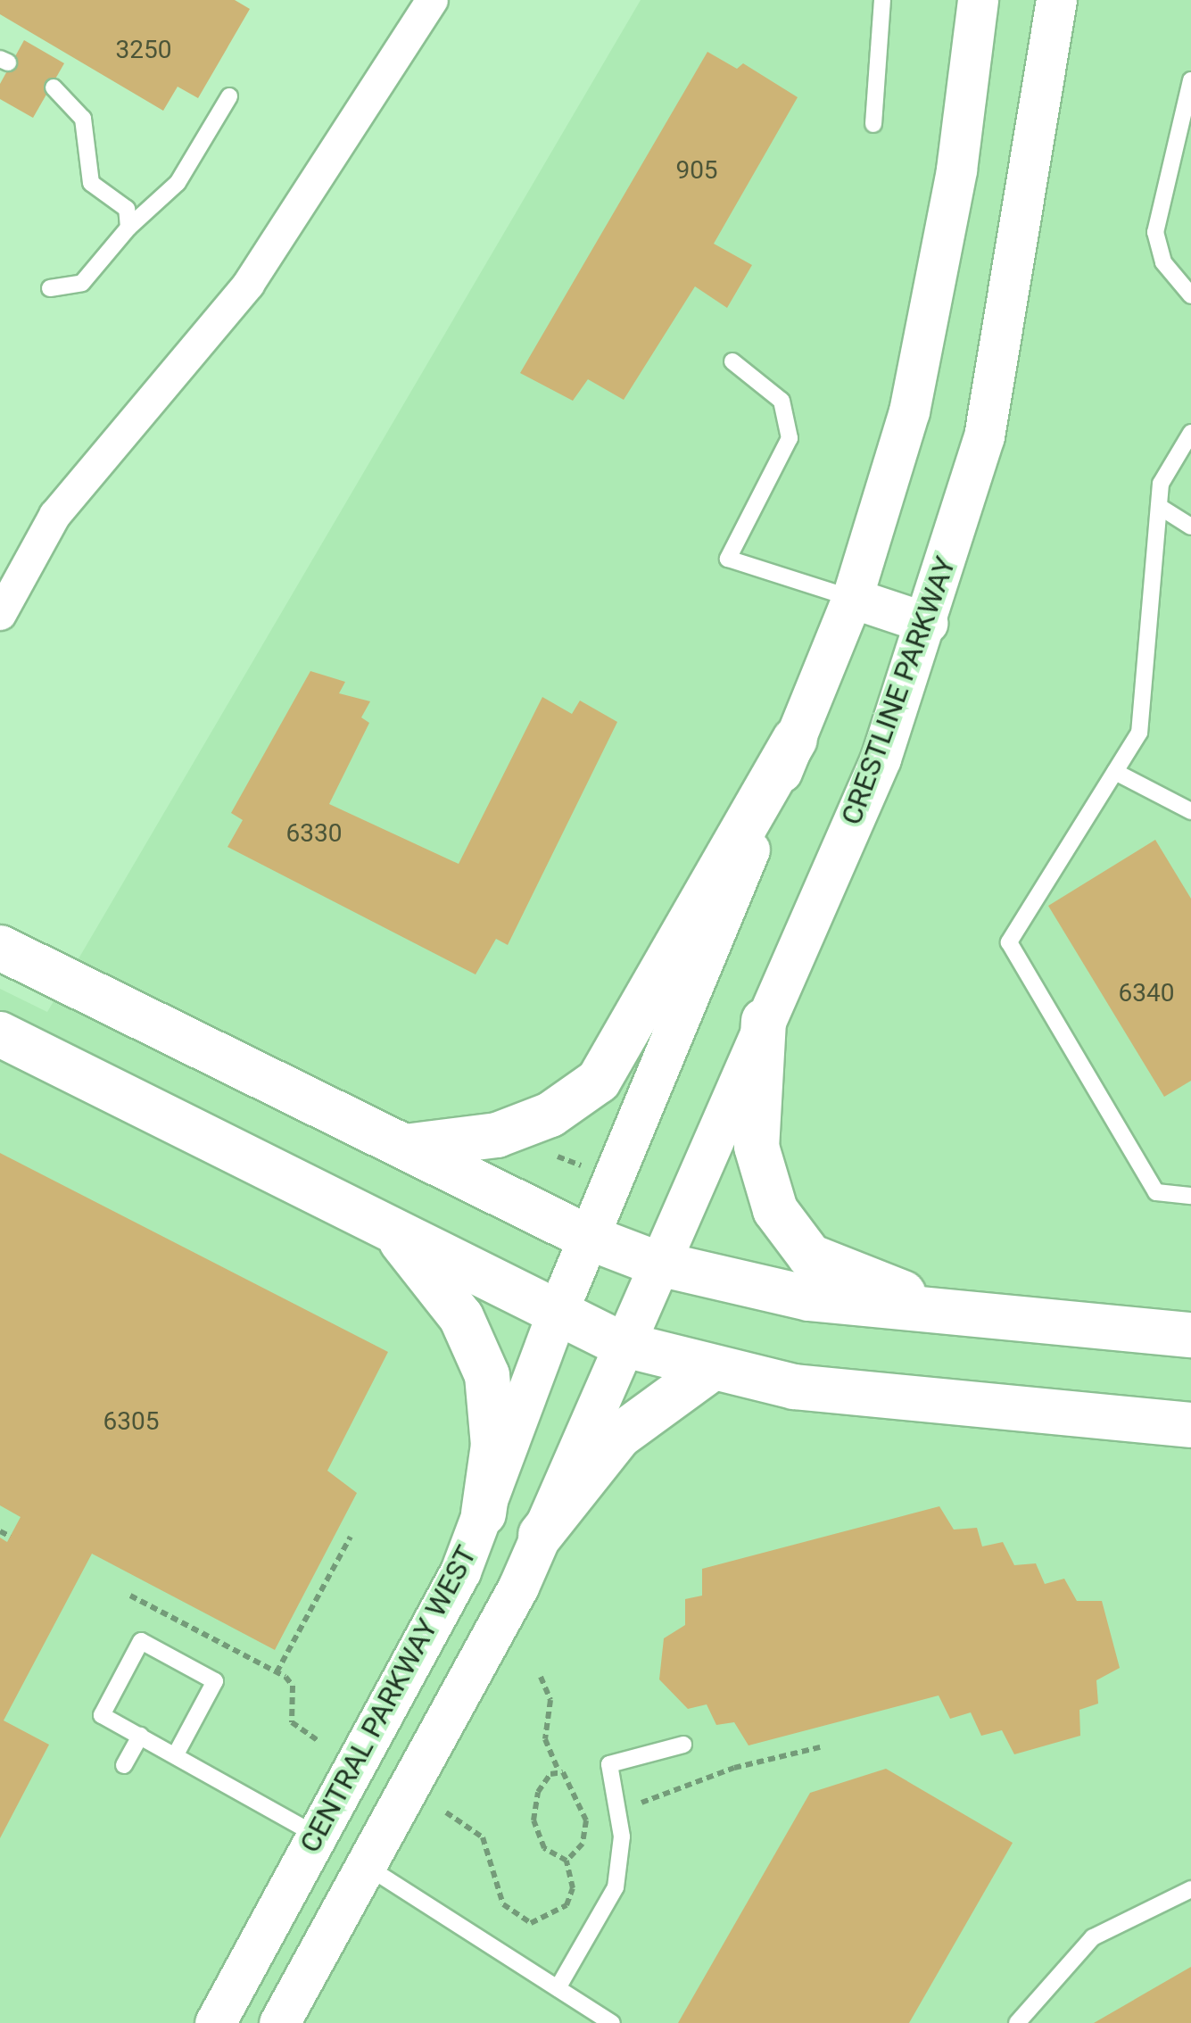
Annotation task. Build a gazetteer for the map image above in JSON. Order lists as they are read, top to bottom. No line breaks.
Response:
{"streets":{"street":["CRESTLINE PARKWAY","CENTRAL PARKWAY WEST"]},"house_numbers":["3250","905","6330","6340","6305"]}
